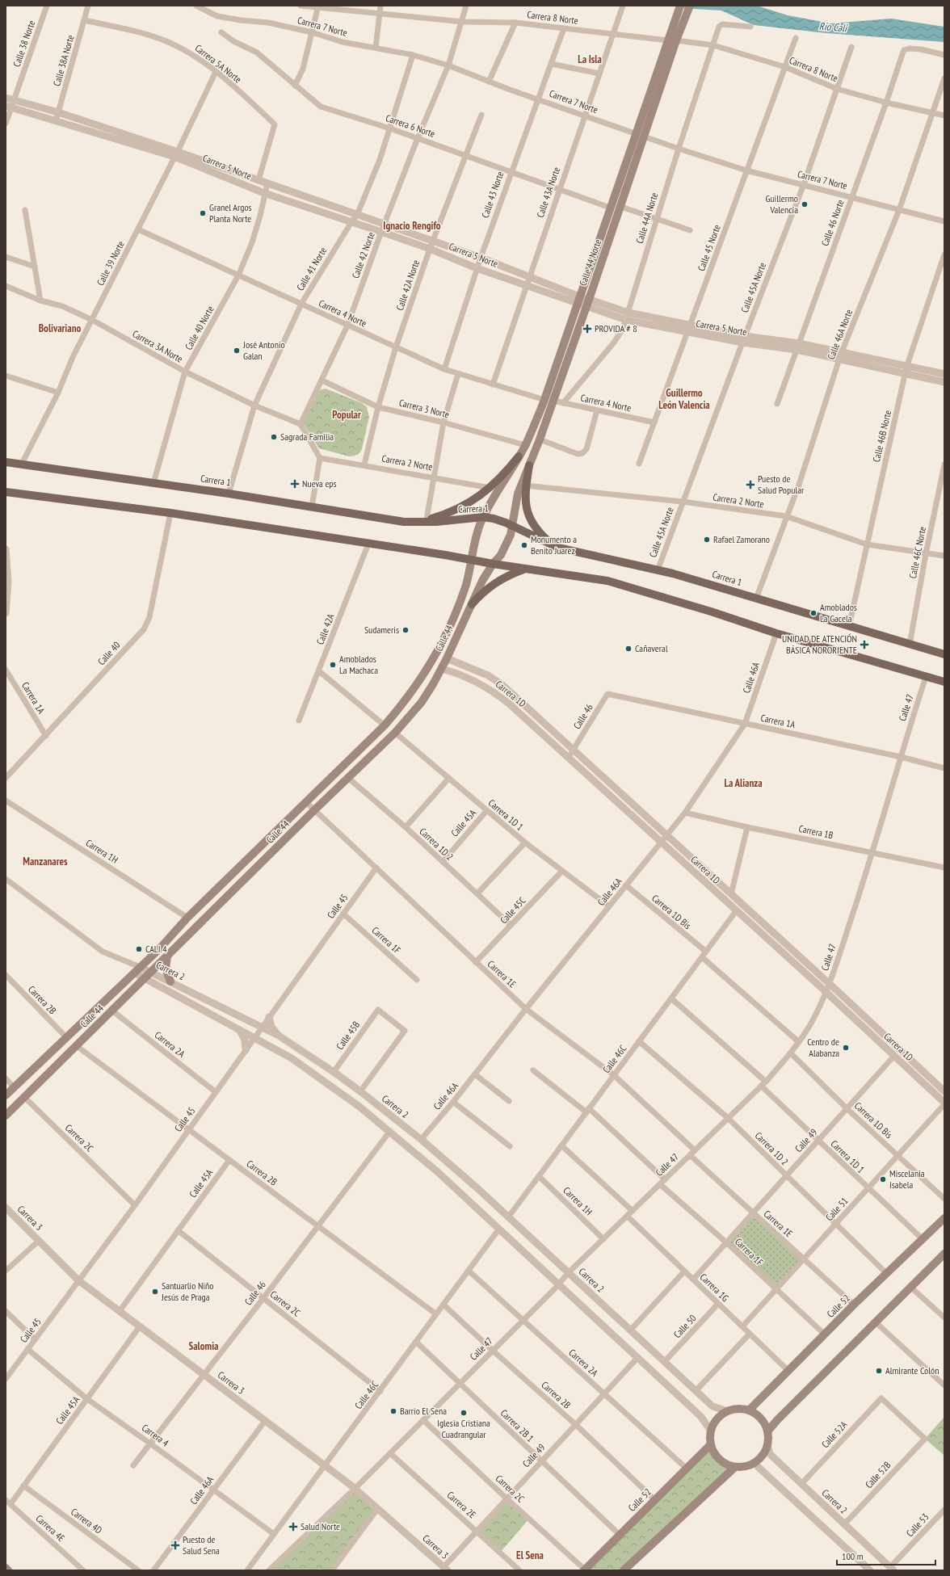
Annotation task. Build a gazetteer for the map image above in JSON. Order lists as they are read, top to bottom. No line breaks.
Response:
{"streets":{"main road":["Calle 44 Norte","Carrera 1","Calle 44","Calle 52"],"street":["Carrera 8 Norte","Carrera 7 Norte","Calle 38 Norte","Calle 38A Norte","Carrera 5A Norte","Carrera 6 Norte","Carrera 5 Norte","Calle 43A Norte","Calle 43 Norte","Calle 44A Norte","Calle 46 Norte","Calle 45 Norte","Calle 42 Norte","Calle 39 Norte","Calle 41 Norte","Calle 42A Norte","Calle 45A Norte","Carrera 4 Norte","Calle 40 Norte","Calle 46A Norte","Carrera 3A Norte","Carrera 3 Norte","Calle 46B Norte","Carrera 2 Norte","Calle 46C Norte","Calle 42A","Calle 40","Calle 46A","Carrera 1D","Carrera 1A","Calle 47","Calle 46","Carrera 1D 1","Calle 45A","Carrera 1B","Carrera 1D 2","Carrera 1H","Calle 45","Calle 45C","Carrera 1D Bis","Carrera 1F","Carrera 2","Carrera 1E","Carrera 2B","Calle 45B","Carrera 2A","Calle 46C","Carrera 2C","Calle 49","Calle 51","Carrera 3","Carrera 1G","Calle 50","Carrera 2B 1","Calle 52A","Carrera 4","Calle 52B","Carrera 2E","Carrera 4D","Calle 53","Carrera 4E"]},"crossings":[["Carrera 8 Norte","Calle 43A Norte"],["Carrera 8 Norte","Calle 43 Norte"],["Carrera 8 Norte","Calle 44A Norte"],["Carrera 8 Norte","Calle 46 Norte"],["Carrera 8 Norte","Calle 45 Norte"],["Carrera 8 Norte","Calle 42 Norte"],["Carrera 8 Norte","Calle 44 Norte"],["Carrera 8 Norte","Calle 45A Norte"],["Carrera 8 Norte","Calle 46A Norte"],["Carrera 7 Norte","Calle 43A Norte"],["Carrera 7 Norte","Calle 43 Norte"],["Carrera 7 Norte","Calle 44A Norte"],["Carrera 7 Norte","Calle 46 Norte"],["Carrera 7 Norte","Calle 45 Norte"],["Carrera 7 Norte","Calle 42 Norte"],["Carrera 7 Norte","Calle 44 Norte"],["Carrera 7 Norte","Calle 41 Norte"],["Carrera 7 Norte","Calle 45A Norte"],["Carrera 7 Norte","Calle 46A Norte"],["Calle 38 Norte","Carrera 5 Norte"],["Calle 38A Norte","Carrera 5A Norte"],["Calle 38A Norte","Carrera 5 Norte"],["Carrera 5A Norte","Carrera 5 Norte"],["Carrera 5A Norte","Calle 39 Norte"],["Carrera 6 Norte","Calle 43A Norte"],["Carrera 6 Norte","Calle 43 Norte"],["Carrera 6 Norte","Calle 42 Norte"],["Carrera 6 Norte","Calle 44 Norte"],["Carrera 6 Norte","Calle 41 Norte"],["Carrera 6 Norte","Calle 42A Norte"],["Carrera 5 Norte","Calle 43A Norte"],["Carrera 5 Norte","Calle 43 Norte"],["Carrera 5 Norte","Calle 44A Norte"],["Carrera 5 Norte","Calle 46 Norte"],["Carrera 5 Norte","Calle 45 Norte"],["Carrera 5 Norte","Calle 42 Norte"],["Carrera 5 Norte","Calle 44 Norte"],["Carrera 5 Norte","Calle 39 Norte"],["Carrera 5 Norte","Calle 41 Norte"],["Carrera 5 Norte","Calle 42A Norte"],["Carrera 5 Norte","Calle 45A Norte"],["Carrera 5 Norte","Calle 40 Norte"],["Carrera 5 Norte","Calle 46A Norte"],["Carrera 5 Norte","Calle 46B Norte"],["Calle 43A Norte","Carrera 4 Norte"],["Calle 43 Norte","Carrera 4 Norte"],["Calle 44A Norte","Carrera 4 Norte"],["Calle 45 Norte","Carrera 4 Norte"],["Calle 42 Norte","Carrera 4 Norte"],["Calle 42 Norte","Carrera 3A Norte"],["Calle 42 Norte","Carrera 3 Norte"],["Calle 44 Norte","Carrera 4 Norte"],["Calle 44 Norte","Carrera 3 Norte"],["Calle 44 Norte","Carrera 1"],["Calle 44 Norte","Calle 44"],["Calle 39 Norte","Carrera 4 Norte"],["Calle 39 Norte","Carrera 3A Norte"],["Calle 39 Norte","Carrera 1"],["Calle 41 Norte","Carrera 4 Norte"],["Calle 41 Norte","Carrera 3A Norte"],["Calle 41 Norte","Carrera 1"],["Calle 42A Norte","Carrera 4 Norte"],["Calle 42A Norte","Carrera 3 Norte"],["Calle 42A Norte","Carrera 2 Norte"],["Calle 45A Norte","Carrera 2 Norte"],["Calle 45A Norte","Carrera 1"],["Carrera 4 Norte","Calle 40 Norte"],["Calle 40 Norte","Carrera 3A Norte"],["Calle 40 Norte","Carrera 1"],["Calle 46A Norte","Carrera 2 Norte"],["Calle 46A Norte","Carrera 1"],["Calle 46B Norte","Carrera 2 Norte"],["Calle 46B Norte","Carrera 1"],["Carrera 2 Norte","Calle 46C Norte"],["Carrera 1","Calle 46C Norte"],["Carrera 1","Calle 44"],["Calle 44","Carrera 1D"],["Calle 44","Carrera 1D 1"],["Calle 44","Carrera 1D 2"],["Calle 44","Carrera 1H"],["Calle 44","Carrera 2"],["Calle 44","Carrera 1E"],["Calle 44","Carrera 2B"],["Calle 44","Carrera 2A"],["Calle 44","Carrera 2C"],["Calle 40","Carrera 1A"],["Calle 46A","Carrera 1D"],["Calle 46A","Carrera 1A"],["Calle 46A","Carrera 1D 1"],["Calle 46A","Carrera 1B"],["Calle 46A","Carrera 1D Bis"],["Calle 46A","Carrera 2"],["Calle 46A","Carrera 1E"],["Calle 46A","Carrera 3"],["Calle 46A","Carrera 4"],["Carrera 1D","Calle 47"],["Carrera 1D","Calle 46"],["Carrera 1D","Calle 46C"],["Carrera 1D","Calle 49"],["Carrera 1D","Calle 51"],["Carrera 1A","Calle 47"],["Carrera 1A","Calle 46"],["Calle 47","Carrera 1D 1"],["Calle 47","Carrera 1B"],["Calle 47","Carrera 1D 2"],["Calle 47","Carrera 1H"],["Calle 47","Carrera 1D Bis"],["Calle 47","Carrera 1F"],["Calle 47","Carrera 2"],["Calle 47","Carrera 1E"],["Calle 47","Carrera 2B"],["Calle 47","Carrera 2A"],["Calle 47","Carrera 2C"],["Calle 47","Carrera 3"],["Calle 47","Carrera 1G"],["Calle 47","Carrera 2B 1"],["Calle 47","Carrera 2E"],["Calle 46","Carrera 2"],["Calle 46","Carrera 2B"],["Calle 46","Carrera 2C"],["Calle 46","Carrera 3"],["Calle 46","Carrera 4"],["Carrera 1D 1","Calle 45A"],["Carrera 1D 1","Calle 45C"],["Carrera 1D 1","Calle 49"],["Carrera 1D 1","Calle 51"],["Carrera 1D 1","Calle 52"],["Calle 45A","Carrera 1D 2"],["Calle 45A","Carrera 2B"],["Calle 45A","Carrera 2C"],["Calle 45A","Carrera 3"],["Calle 45A","Carrera 4"],["Calle 45A","Carrera 4D"],["Calle 45A","Carrera 4E"],["Carrera 1D 2","Calle 45C"],["Carrera 1D 2","Calle 46C"],["Carrera 1D 2","Calle 49"],["Carrera 1D 2","Calle 51"],["Carrera 1D 2","Calle 52"],["Carrera 1H","Calle 46C"],["Calle 45","Carrera 1F"],["Calle 45","Carrera 2"],["Calle 45","Carrera 1E"],["Calle 45","Carrera 2B"],["Calle 45","Carrera 2A"],["Calle 45","Carrera 2C"],["Calle 45","Carrera 3"],["Calle 45","Carrera 4"],["Calle 45C","Carrera 1E"],["Carrera 1D Bis","Calle 46C"],["Carrera 1D Bis","Calle 49"],["Carrera 1D Bis","Calle 51"],["Carrera 1F","Calle 49"],["Carrera 1F","Calle 51"],["Carrera 1F","Calle 52"],["Carrera 2","Calle 45B"],["Carrera 2","Calle 46C"],["Carrera 2","Calle 49"],["Carrera 2","Calle 52"],["Carrera 2","Calle 50"],["Carrera 2","Calle 52A"],["Carrera 2","Calle 52B"],["Carrera 2","Calle 53"],["Carrera 1E","Calle 46C"],["Carrera 1E","Calle 49"],["Carrera 1E","Calle 51"],["Carrera 1E","Calle 52"],["Carrera 2B","Calle 46C"],["Carrera 2B","Calle 49"],["Carrera 2B","Calle 52"],["Carrera 2A","Calle 46C"],["Carrera 2A","Calle 49"],["Carrera 2A","Calle 52"],["Calle 46C","Carrera 2C"],["Calle 46C","Carrera 3"],["Calle 46C","Carrera 2B 1"],["Calle 46C","Carrera 4"],["Carrera 2C","Calle 49"],["Carrera 2C","Calle 52"],["Calle 49","Carrera 3"],["Calle 49","Carrera 1G"],["Calle 49","Carrera 2B 1"],["Calle 49","Carrera 2E"],["Calle 51","Carrera 1G"],["Carrera 1G","Calle 52"],["Carrera 1G","Calle 50"],["Calle 52","Carrera 2B 1"],["Calle 52A","Calle 52B"]],"districts":["La Isla","Ignacio Rengifo","Bolivariano","Guillermo León Valencia","Popular","La Alianza","Manzanares","Salomia","El Sena"],"water":["Río Cali"],"places":{"other":["Guillermo Valencia","Granel Argos Planta Norte","José Antonio Galan","Sagrada Familia","Rafael Zamorano","Monumento a Benito Juarez","Amoblados La Gacela","Sudameris","Cañaveral","Amoblados La Machaca","CALI 4","Centro de Alabanza","Miscelania Isabela","Santuarlio Niño Jesús de Praga","Almirante Colón","Barrio El Sena","Iglesia Cristiana Cuadrangular"],"health":["PROVIDA # 8","Nueva eps","Puesto de Salud Popular","UNIDAD DE ATENCIÓN BÁSICA NORORIENTE","Salud Norte","Puesto de Salud Sena"]},"scale_bar":"100 m"}
